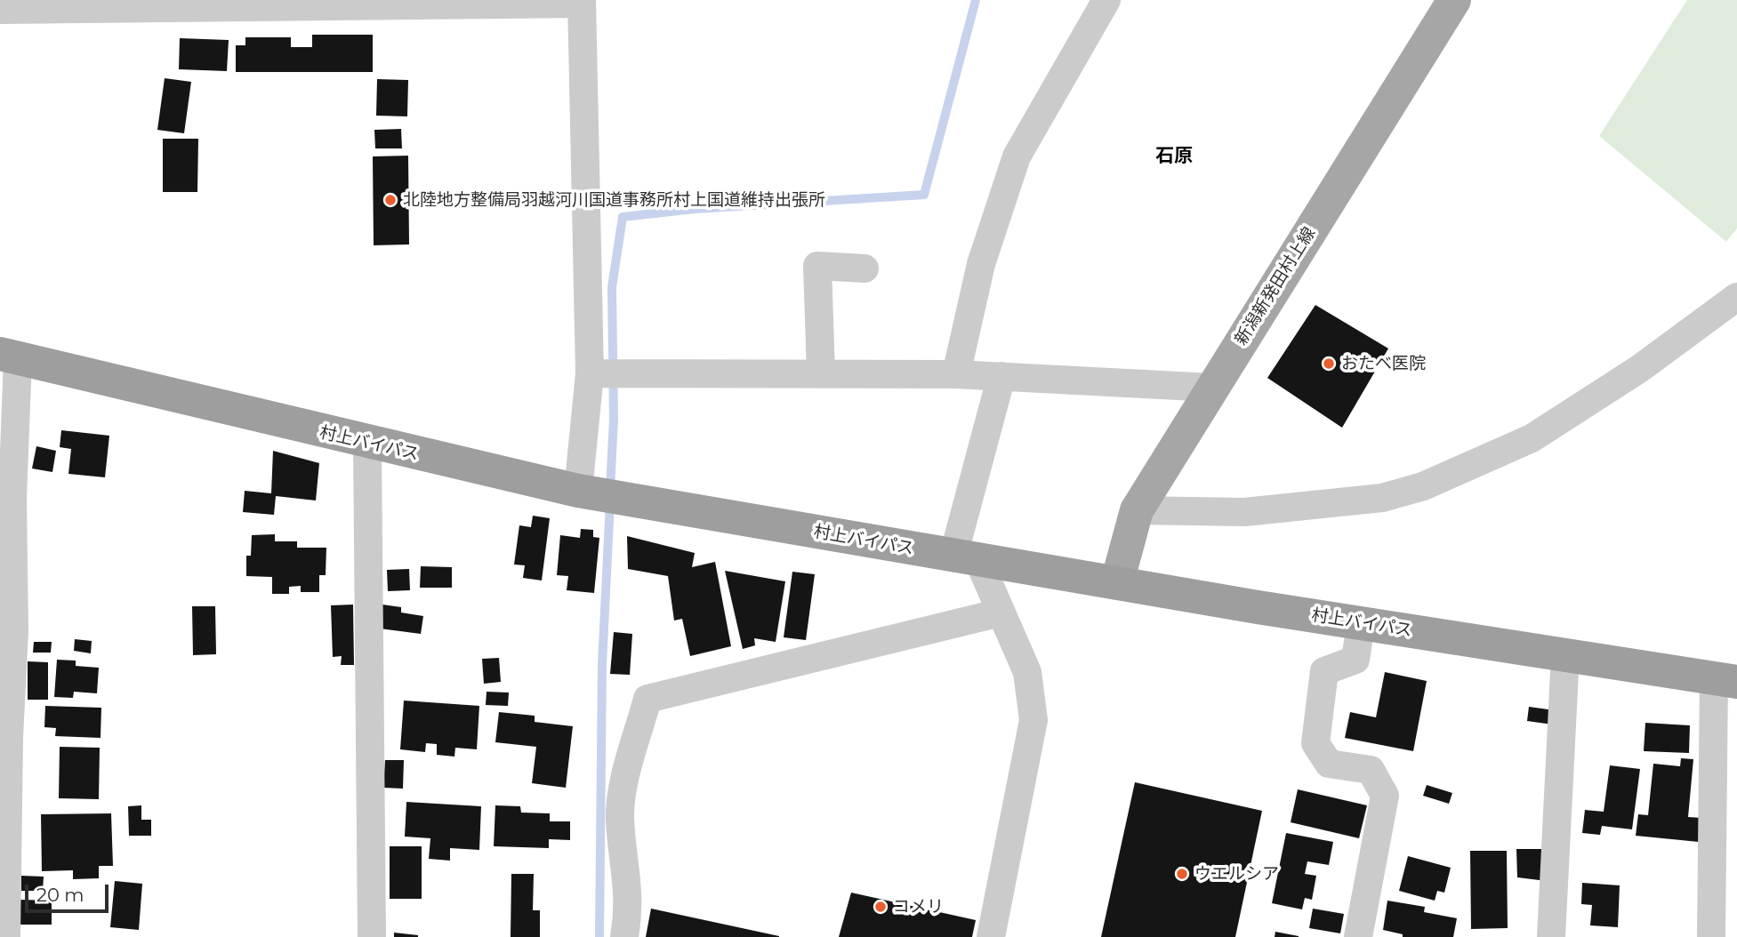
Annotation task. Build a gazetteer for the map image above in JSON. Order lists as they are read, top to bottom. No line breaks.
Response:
{"streets":{"highway":["村上バイパス"],"main road":["新潟新発田村上線"]},"crossings":[["新潟新発田村上線","村上バイパス"]],"districts":["石原"],"places":["北陸地方整備局羽越河川国道事務所村上国道維持出張所","おたべ医院","ウエルシア","コメリ"],"scale_bar":"20 m"}
